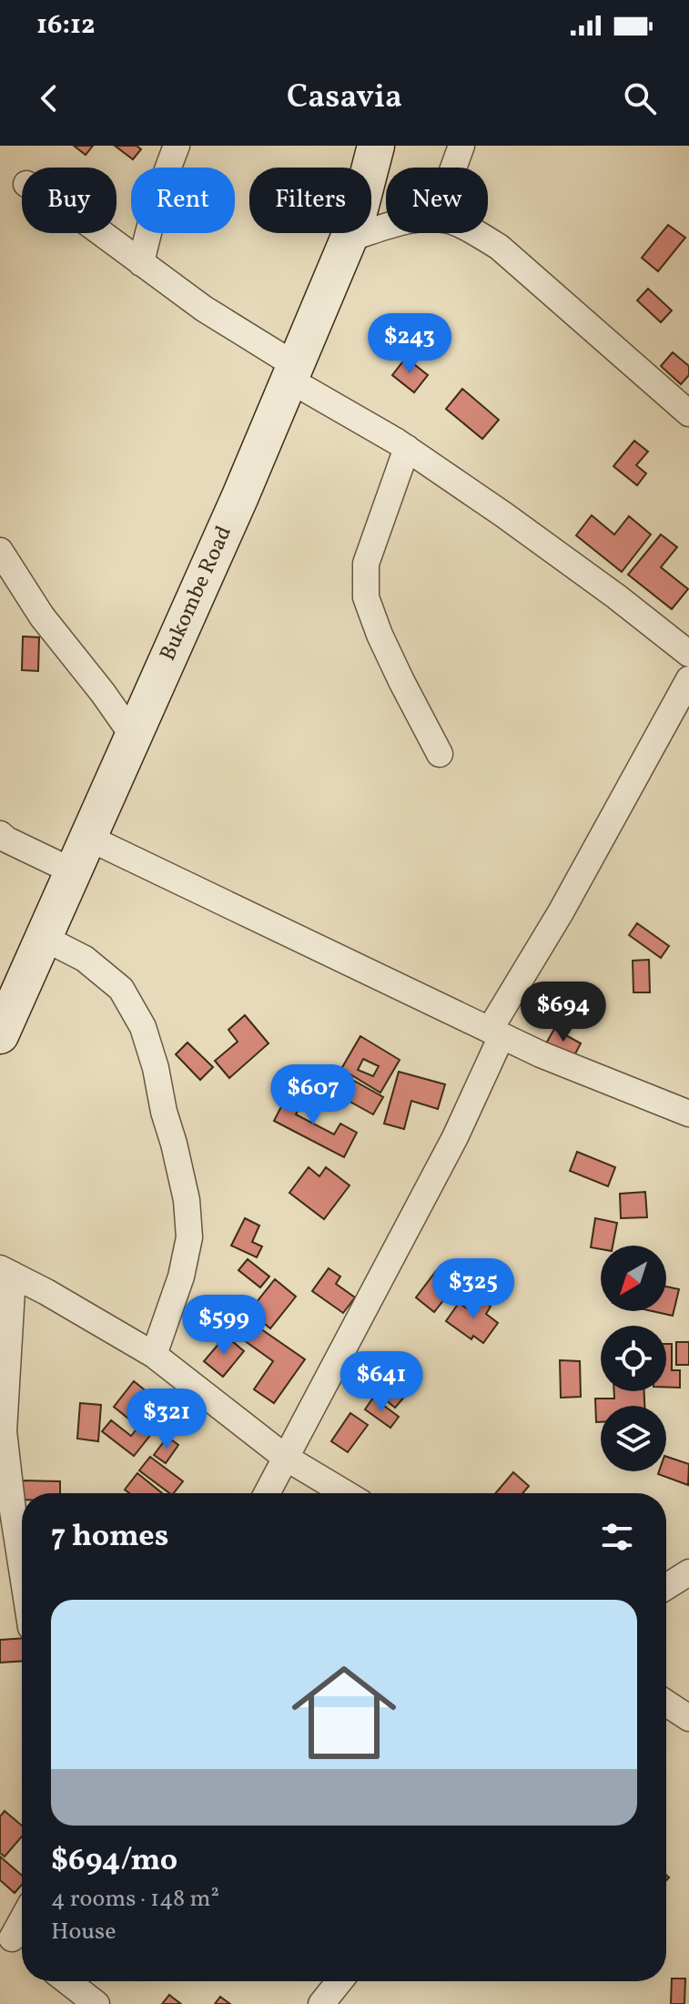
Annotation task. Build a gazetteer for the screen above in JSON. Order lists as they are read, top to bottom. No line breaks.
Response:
{"streets":{"main road":["Bukombe Road"]},"north":"bottom left","page":{"status":"16:12","header":"Casavia","chip":["Buy","Rent","Filters","New"],"price":["$243","$694","$607","$325","$599","$641","$321"],"heading":"7 homes","list":[{"name":"$694/mo","note":"4 rooms · 148 m² · House"}]}}
